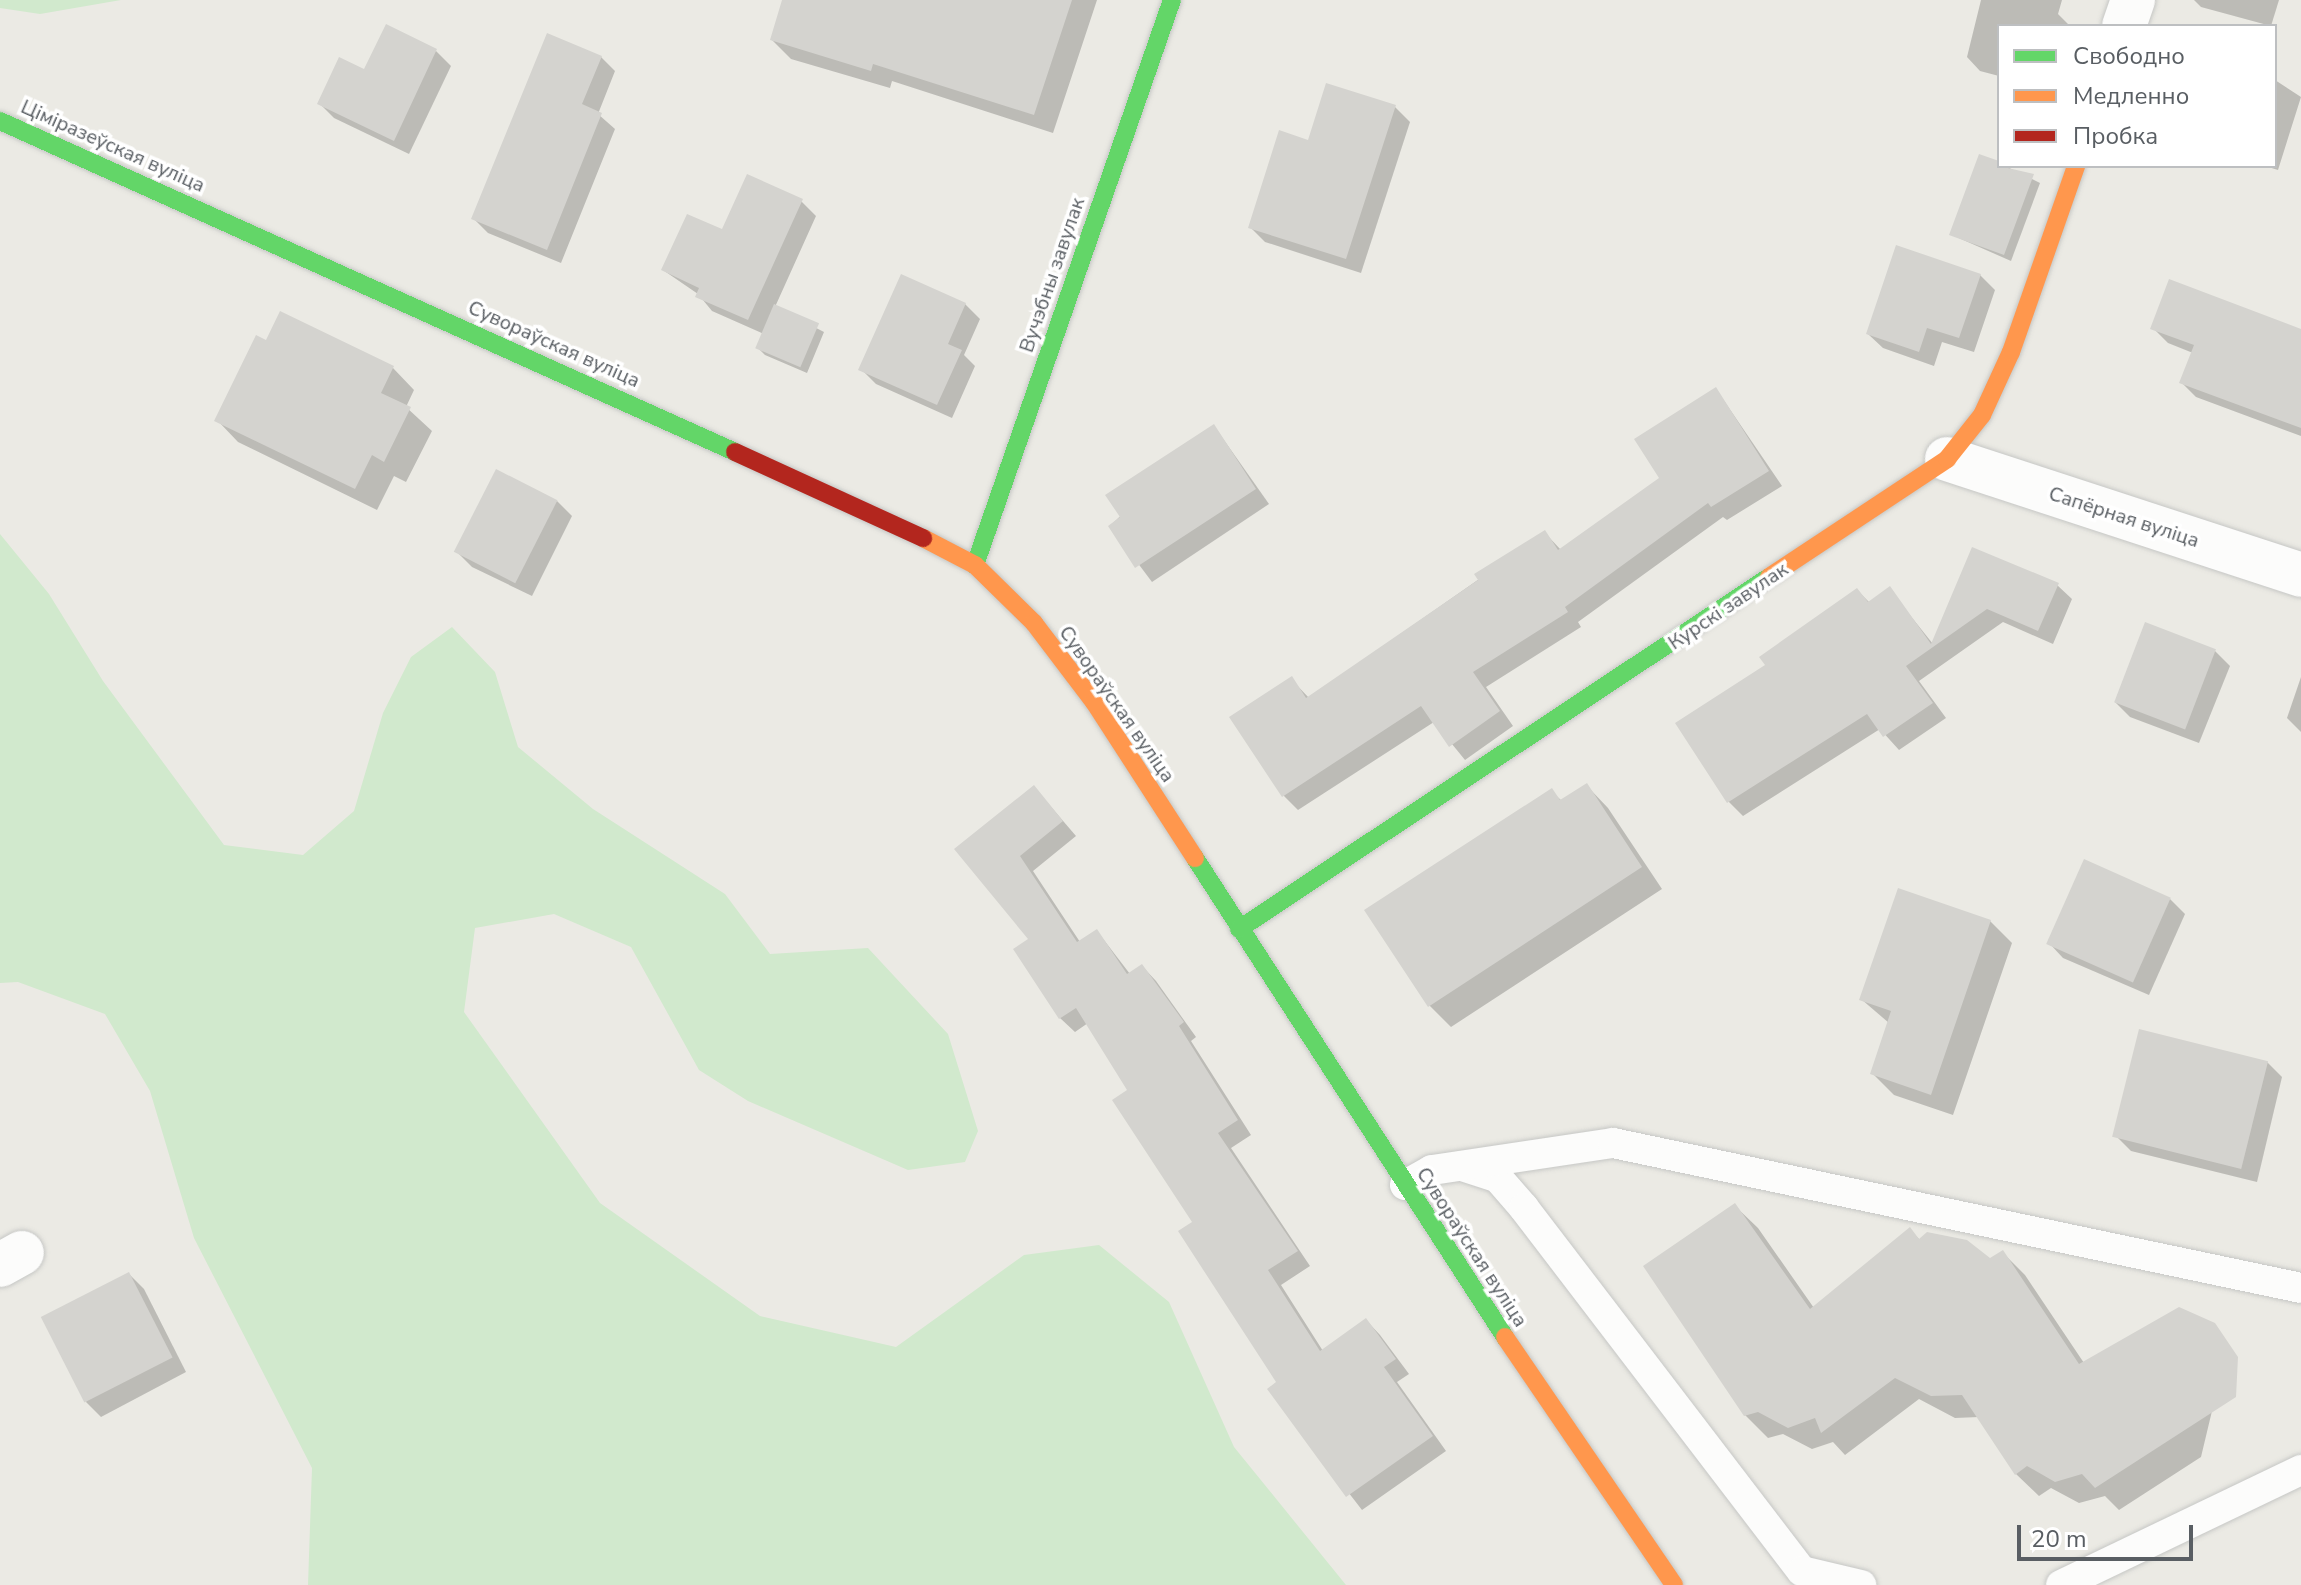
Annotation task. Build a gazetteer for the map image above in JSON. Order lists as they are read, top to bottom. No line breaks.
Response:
{"streets":{"main road":["Ціміразеўская вуліца","Вучэбны завулак","Сувораўская вуліца","Курскі завулак"],"street":["Сапёрная вуліца"]},"crossings":[["Ціміразеўская вуліца","Сувораўская вуліца"],["Вучэбны завулак","Сувораўская вуліца"],["Сувораўская вуліца","Курскі завулак"],["Сапёрная вуліца","Курскі завулак"]],"legend":["Свободно","Медленно","Пробка"],"scale_bar":"20 m"}
